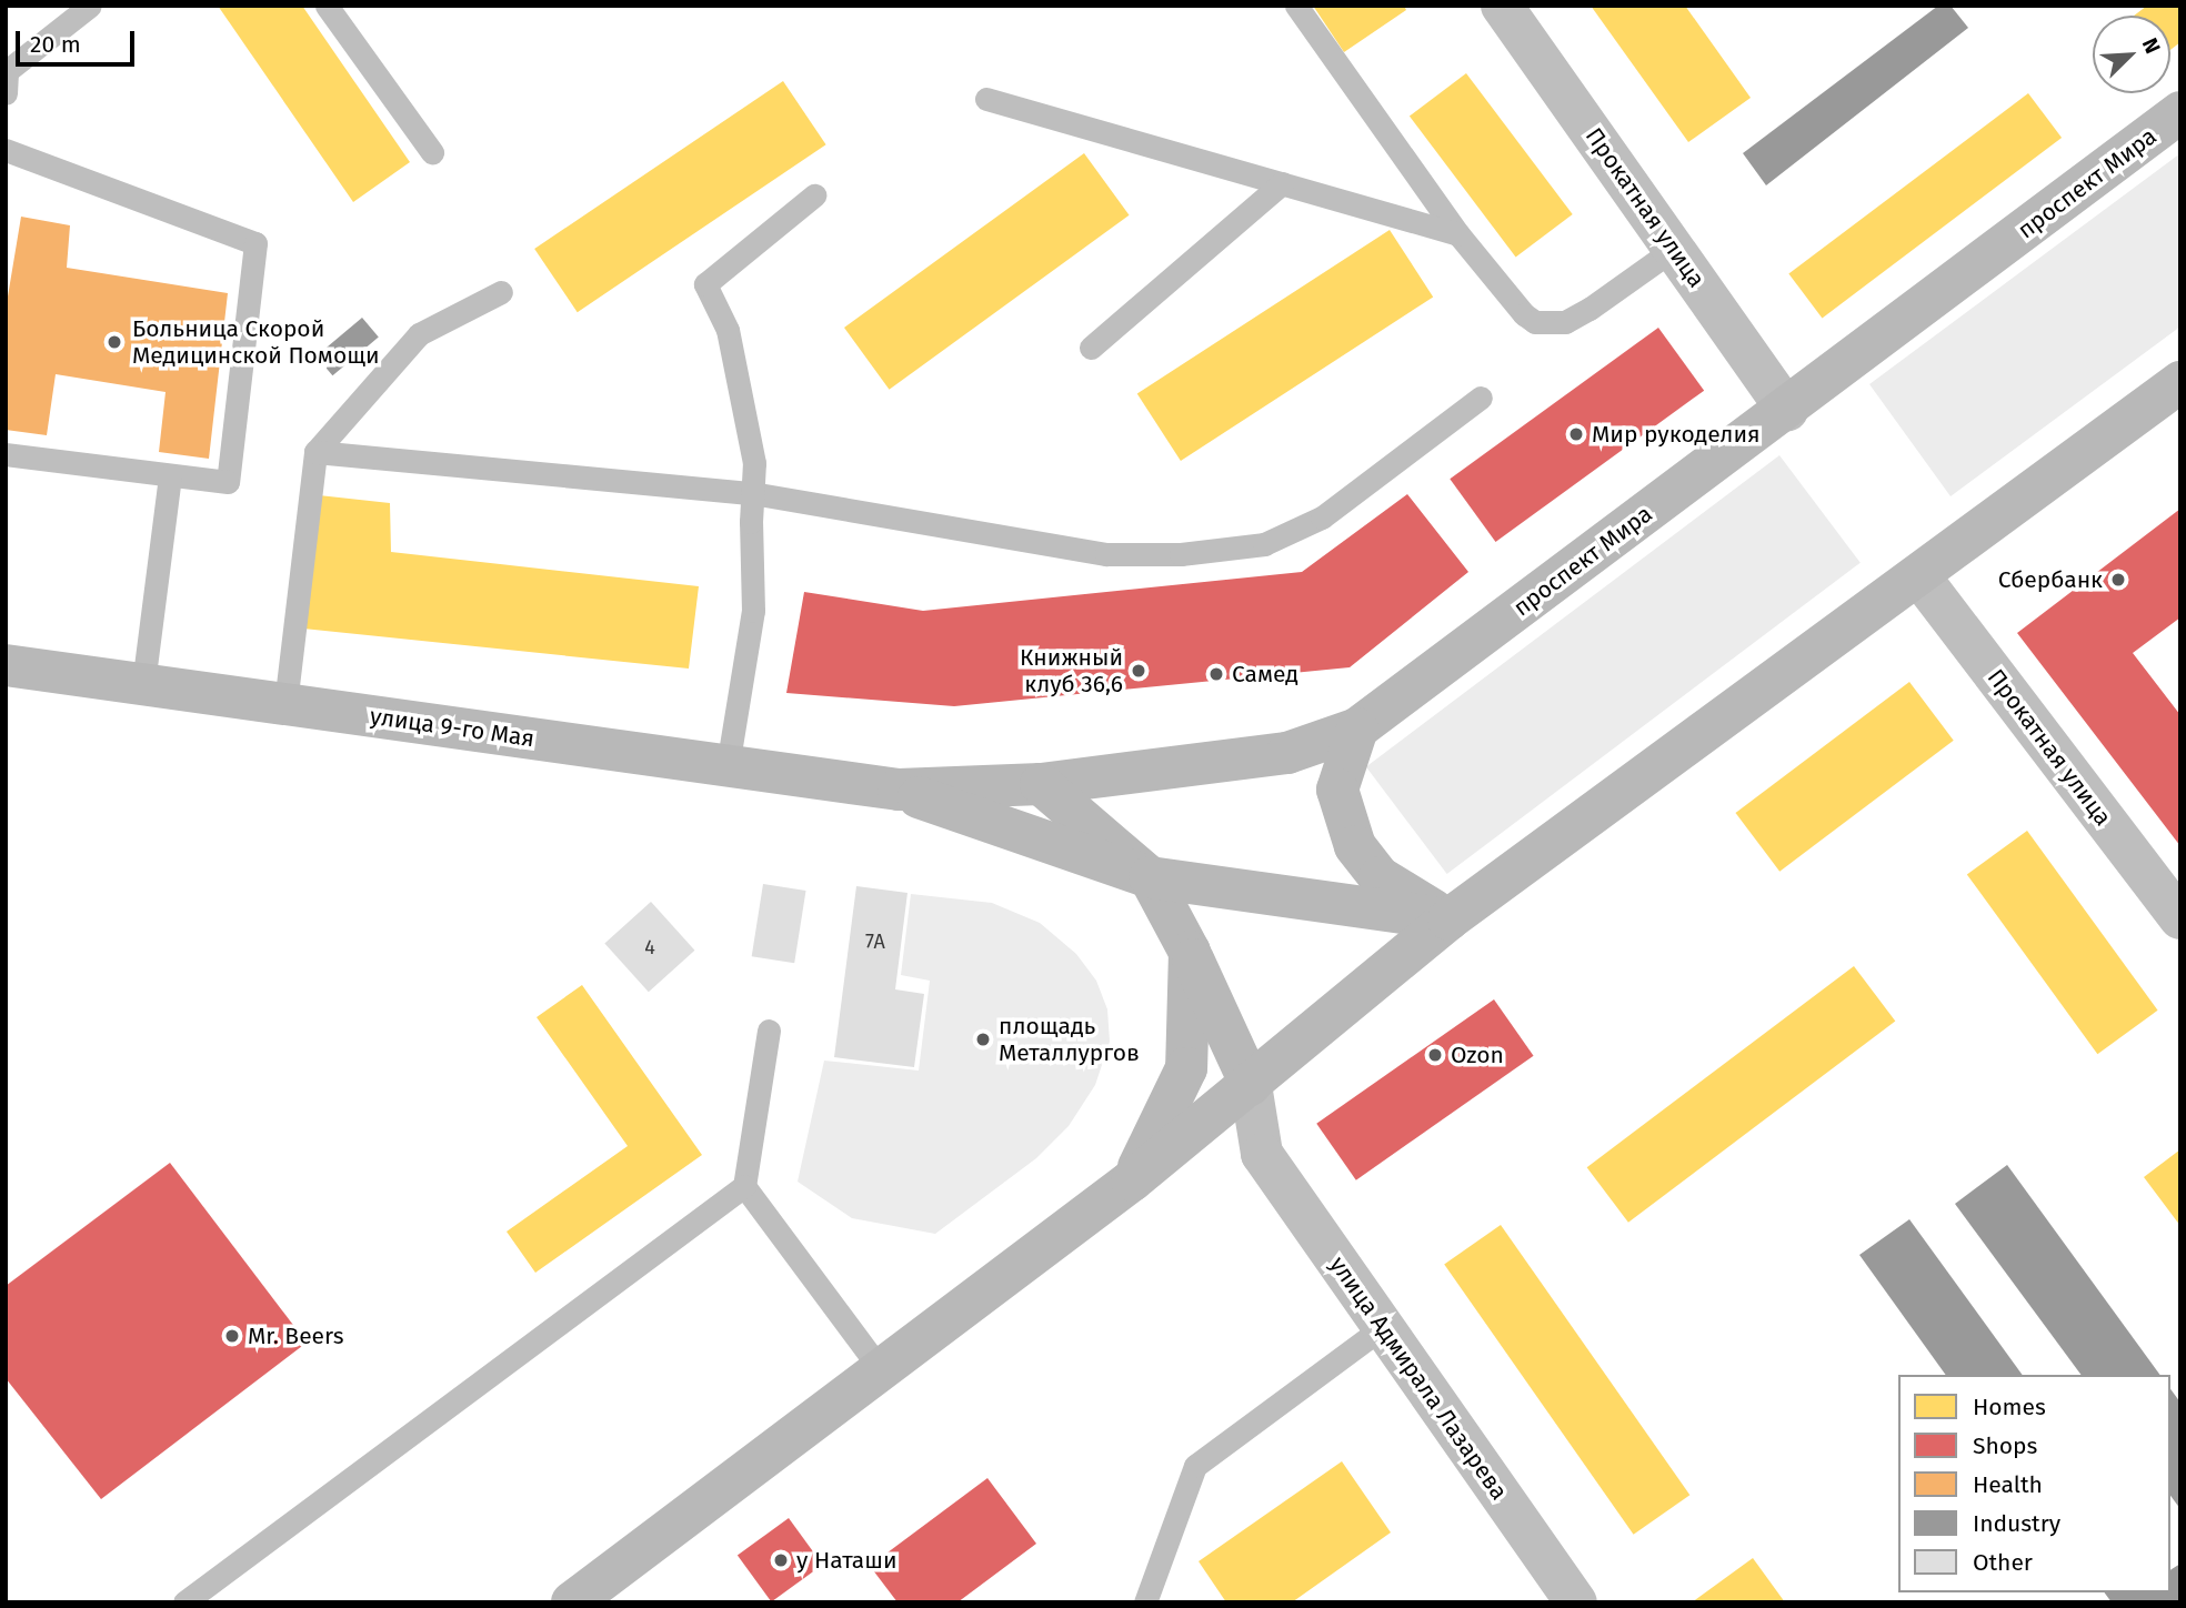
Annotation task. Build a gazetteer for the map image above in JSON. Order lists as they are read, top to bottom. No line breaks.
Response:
{"streets":{"main road":["проспект Мира","улица 9-го Мая"],"street":["Прокатная улица","улица Адмирала Лазарева"]},"crossings":[["проспект Мира","Прокатная улица"],["проспект Мира","улица 9-го Мая"]],"places":["Больница Скорой Медицинской Помощи","Мир рукоделия","Сбербанк","Книжный клуб 36,6","Самед","площадь Металлургов","Ozon","Mr. Beers","у Наташи"],"house_numbers":["7А","4"],"legend":["Homes","Shops","Health","Industry","Other"],"scale_bar":"20 m","north":"top right"}
